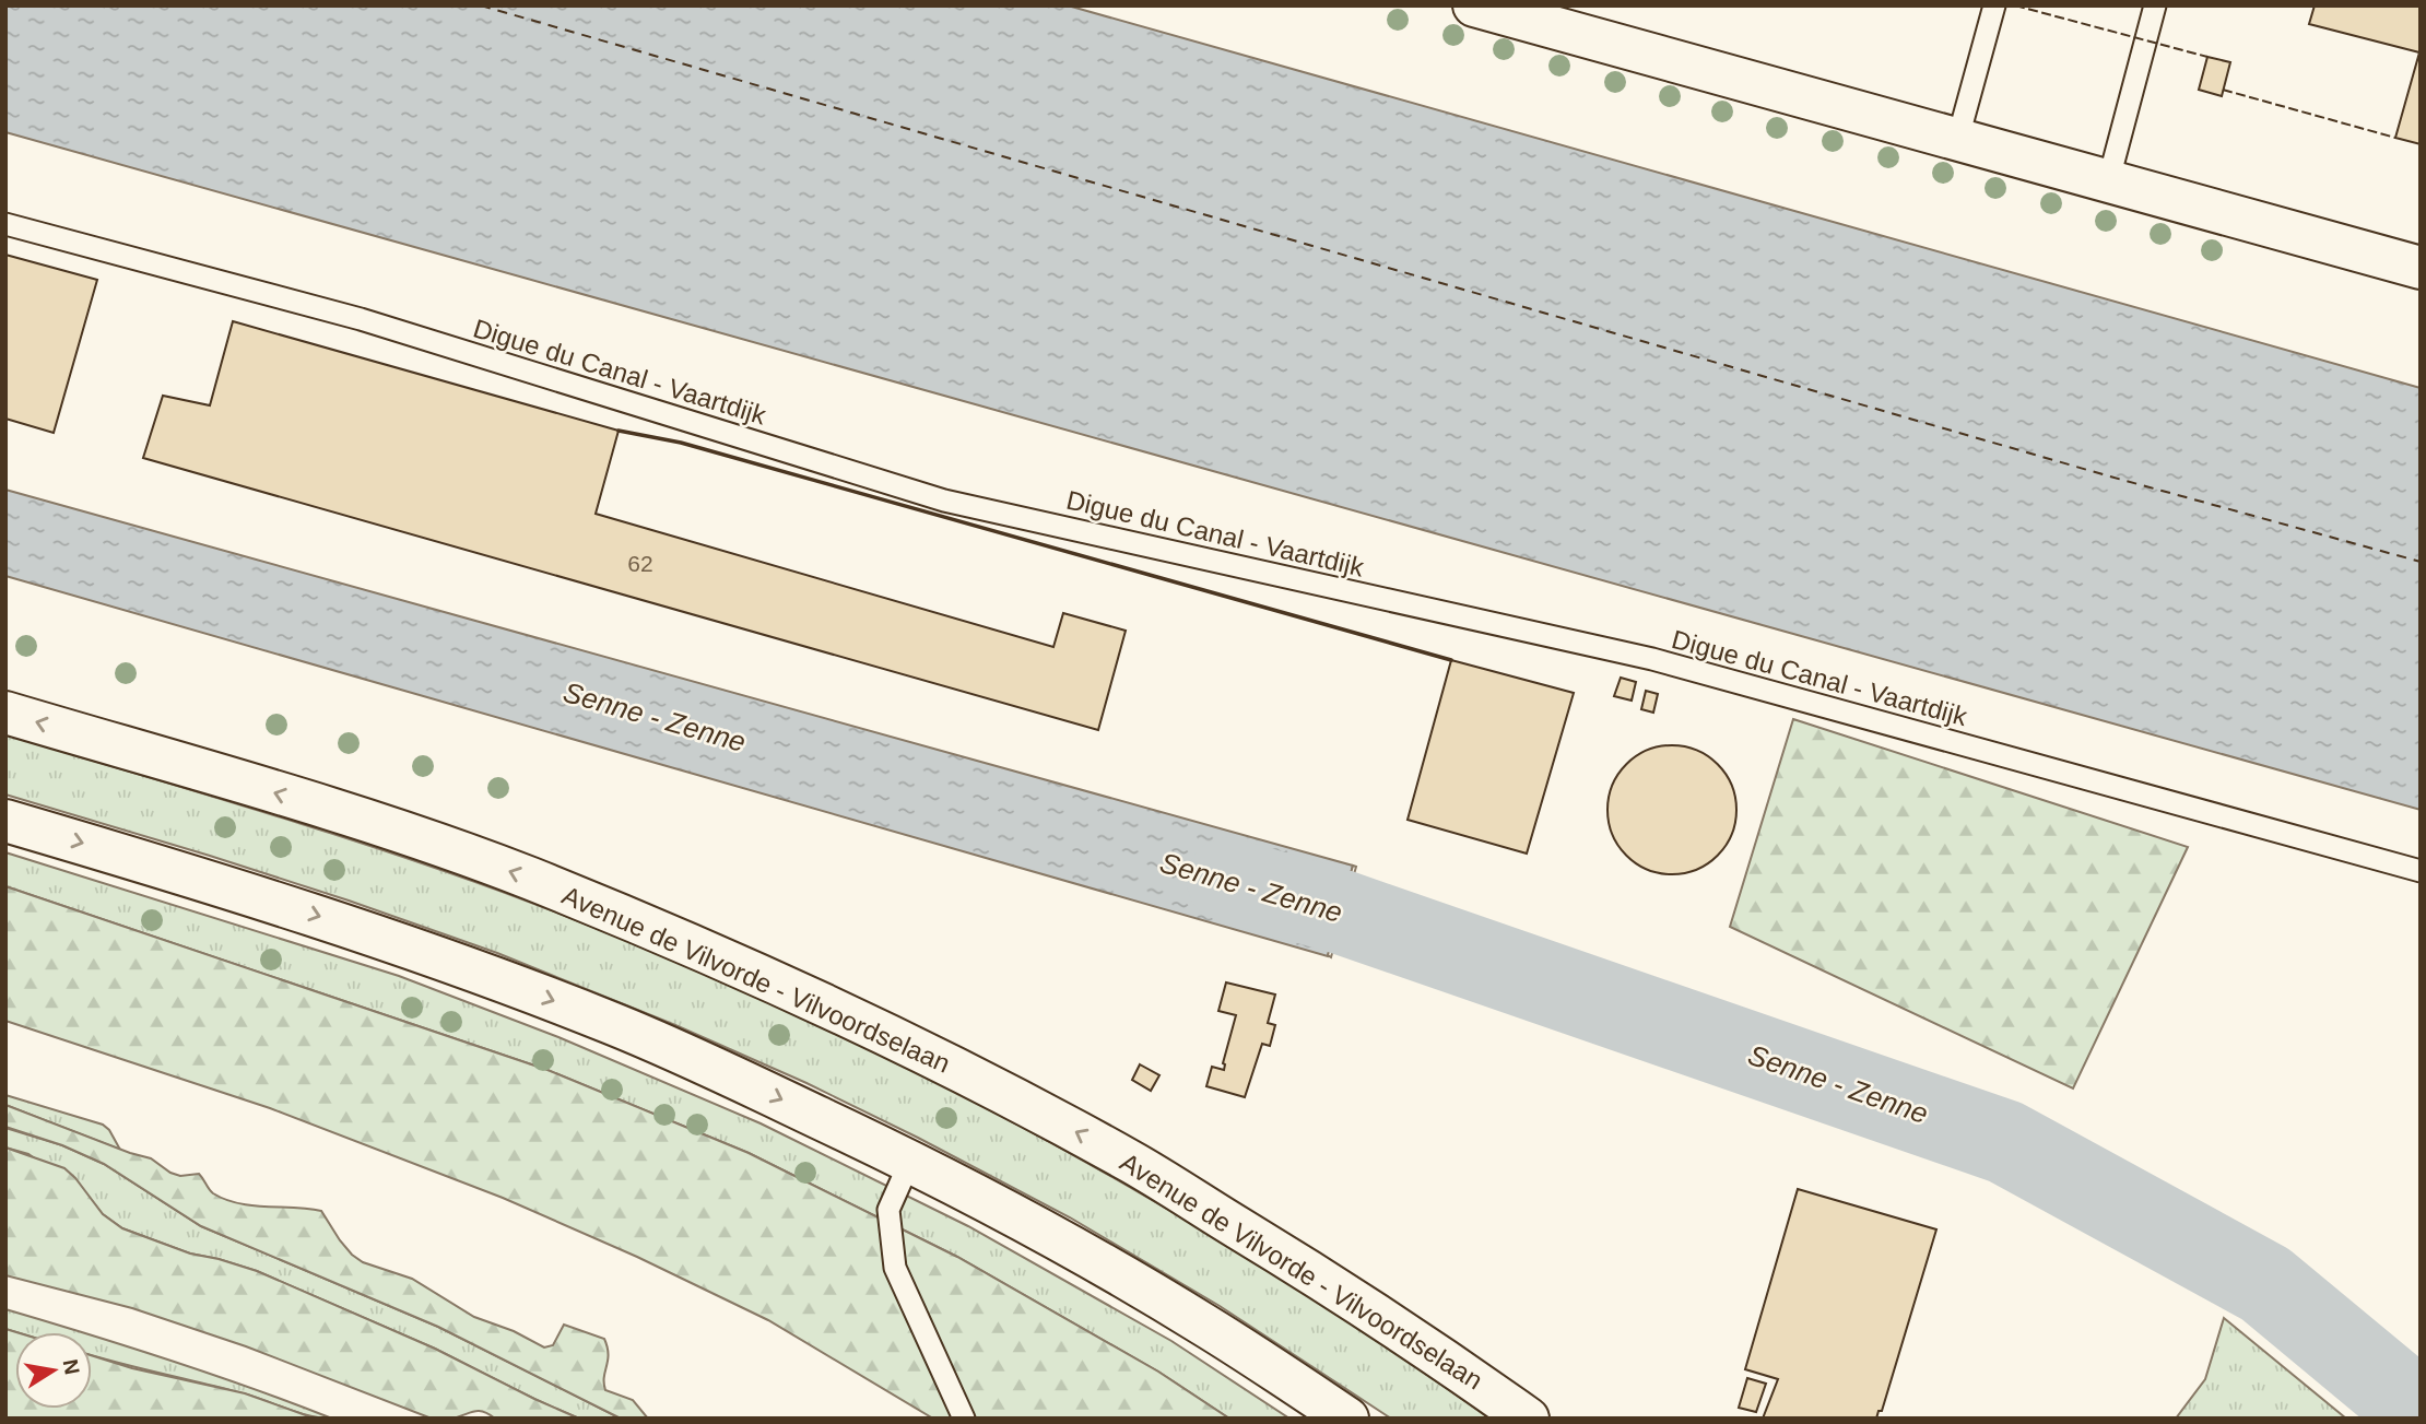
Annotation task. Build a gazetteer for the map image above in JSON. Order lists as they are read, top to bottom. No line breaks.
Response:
{"streets":{"main road":["Avenue de Vilvorde - Vilvoordselaan"],"lane":["Digue du Canal - Vaartdijk"]},"water":["Senne - Zenne"],"house_numbers":["62"],"north":"right"}
